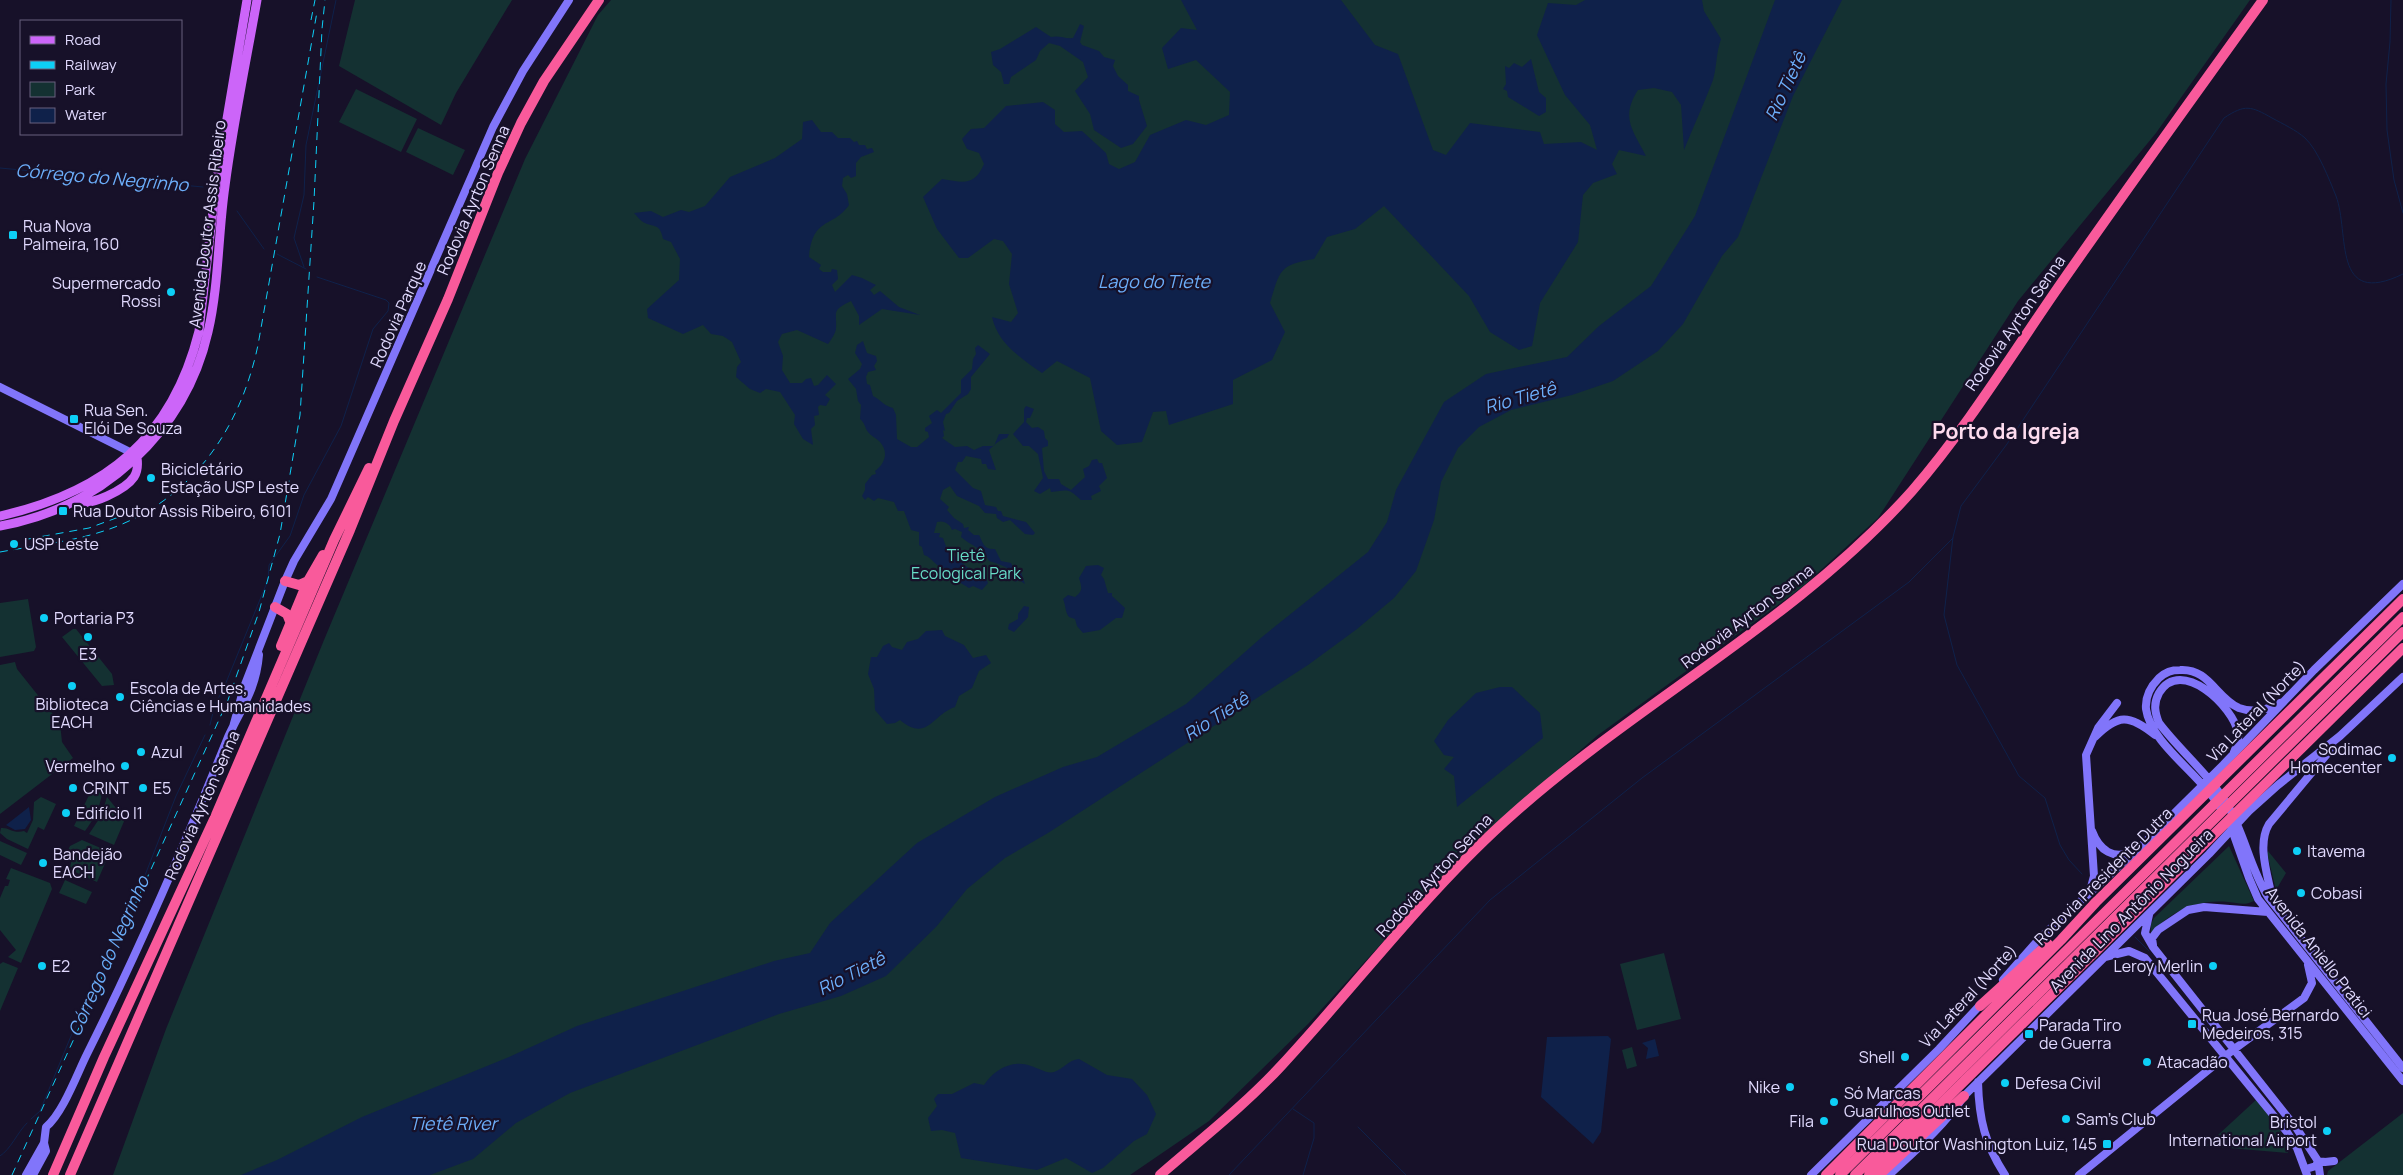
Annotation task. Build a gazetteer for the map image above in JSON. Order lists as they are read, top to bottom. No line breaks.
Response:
{"streets":{"highway":["Rodovia Ayrton Senna","Rodovia Presidente Dutra"],"main road":["Avenida Doutor Assis Ribeiro","Rodovia Parque","Via Lateral (Norte)","Avenida Lino Antônio Nogueira","Avenida Aniello Pratici"]},"districts":["Porto da Igreja"],"water":["Rio Tietê","Córrego do Negrinho","Lago do Tiete","Tietê River"],"parks":["Tietê Ecological Park"],"places":{"transit":["Rua Nova Palmeira, 160","Rua Sen. Elói De Souza","Rua Doutor Assis Ribeiro, 6101","Rua José Bernardo Medeiros, 315","Parada Tiro de Guerra","Rua Doutor Washington Luiz, 145"],"other":["Supermercado Rossi","Bicicletário Estação USP Leste","USP Leste","Portaria P3","E3","Biblioteca EACH","Escola de Artes, Ciências e Humanidades","Azul","Sodimac Homecenter","Vermelho","CRINT","E5","Edifício I1","Itavema","Bandejão EACH","Cobasi","E2","Leroy Merlin","Shell","Atacadão","Defesa Civil","Nike","Só Marcas Guarulhos Outlet","Sam's Club","Fila","Bristol International Airport"]},"legend":["Road","Railway","Park","Water"]}
